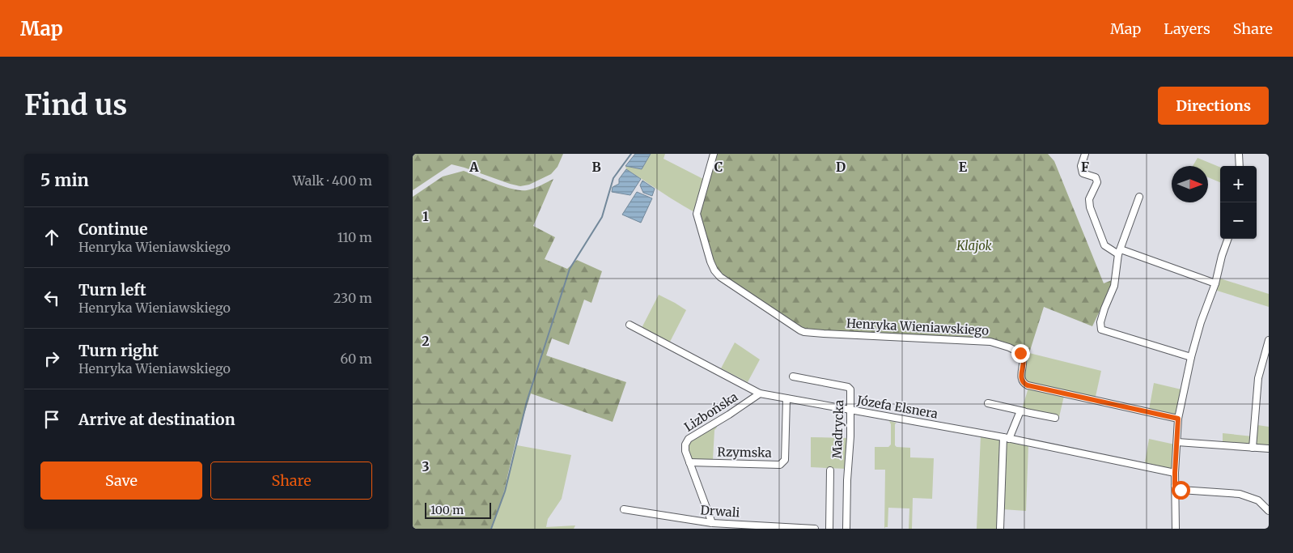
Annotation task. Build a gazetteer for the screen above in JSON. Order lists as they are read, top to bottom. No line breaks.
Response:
{"streets":{"street":["Henryka Wieniawskiego","Józefa Elsnera","Lizbońska","Madrycka","Rzymska","Drwali"]},"crossings":[["Józefa Elsnera","Lizbońska"],["Józefa Elsnera","Madrycka"],["Józefa Elsnera","Rzymska"],["Lizbońska","Rzymska"],["Lizbońska","Drwali"]],"parks":["Klajok"],"scale_bar":"100 m","north":"right","page":{"header":"Map","nav":["Map","Layers","Share"],"buttons":["Directions",["Save","Share"]],"title":"Find us","heading":["5 min","Walk · 400 m"],"map_buttons":["+","−"],"list":[["Continue","Henryka Wieniawskiego","110 m"],["Turn left","Henryka Wieniawskiego","230 m"],["Turn right","Henryka Wieniawskiego","60 m"],"Arrive at destination"],"scale":"100 m"},"grid":{"columns":["A","B","C","D","E","F"],"rows":["1","2","3"]}}
